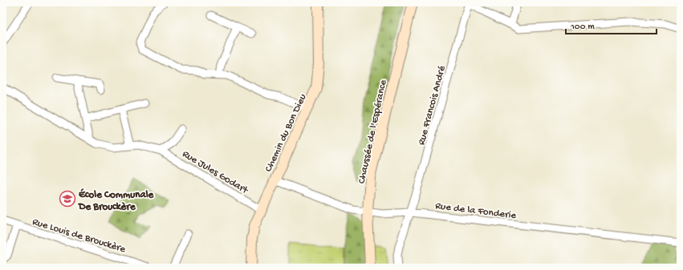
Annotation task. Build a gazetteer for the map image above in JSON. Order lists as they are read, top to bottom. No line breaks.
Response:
{"streets":{"street":["Rue Francois André","Chaussée de l'Espérance","Chemin du Bon Dieu","Rue Jules Godart","Rue de la Fonderie","Rue Louis de Brouckère"]},"crossings":[["Rue Francois André","Rue de la Fonderie"],["Chaussée de l'Espérance","Rue de la Fonderie"],["Chemin du Bon Dieu","Rue Jules Godart"],["Chemin du Bon Dieu","Rue de la Fonderie"]],"places":{"school or university":["École Communale De Brouckère"]},"scale_bar":"100 m"}
